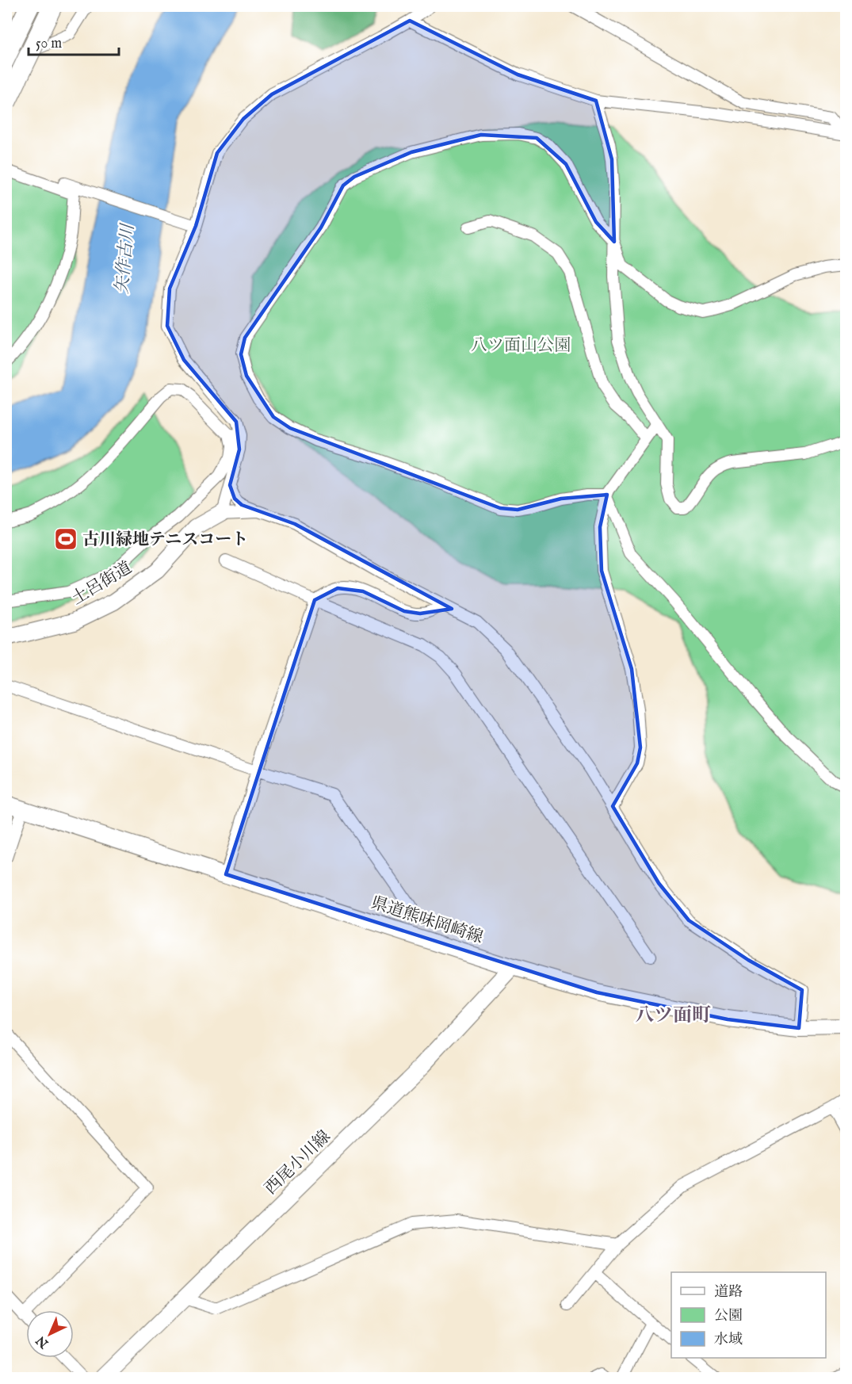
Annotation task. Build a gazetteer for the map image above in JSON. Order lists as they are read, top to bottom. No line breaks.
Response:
{"streets":{"main road":["土呂街道","県道熊味岡崎線","西尾小川線"]},"crossings":[["県道熊味岡崎線","西尾小川線"]],"districts":["八ツ面町"],"water":["矢作古川"],"parks":["八ツ面山公園"],"places":{"sports":["古川緑地テニスコート"]},"legend":["道路","公園","水域"],"scale_bar":"50 m","north":"bottom left"}
